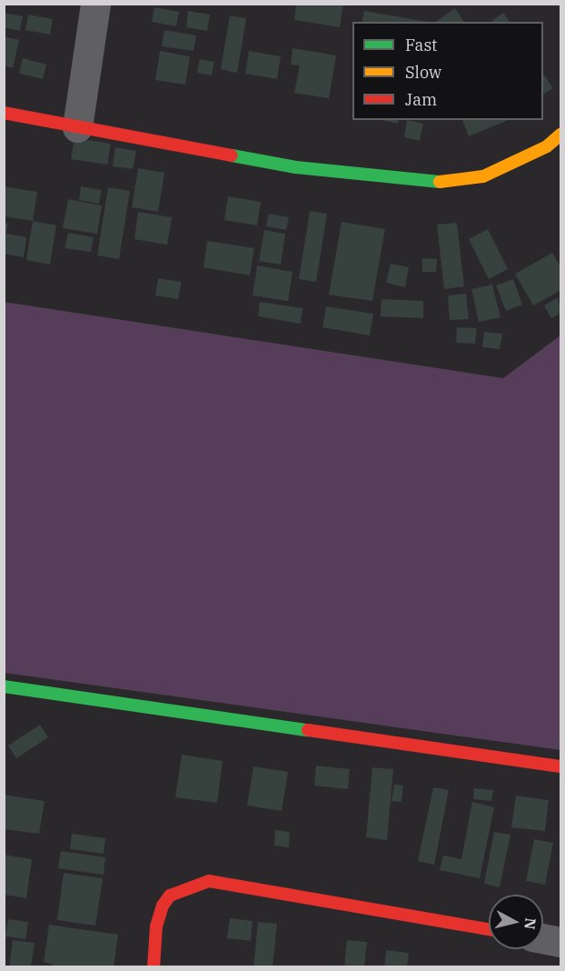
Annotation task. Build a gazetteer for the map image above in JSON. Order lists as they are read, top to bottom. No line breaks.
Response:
{"legend":["Fast","Slow","Jam"],"north":"right"}
